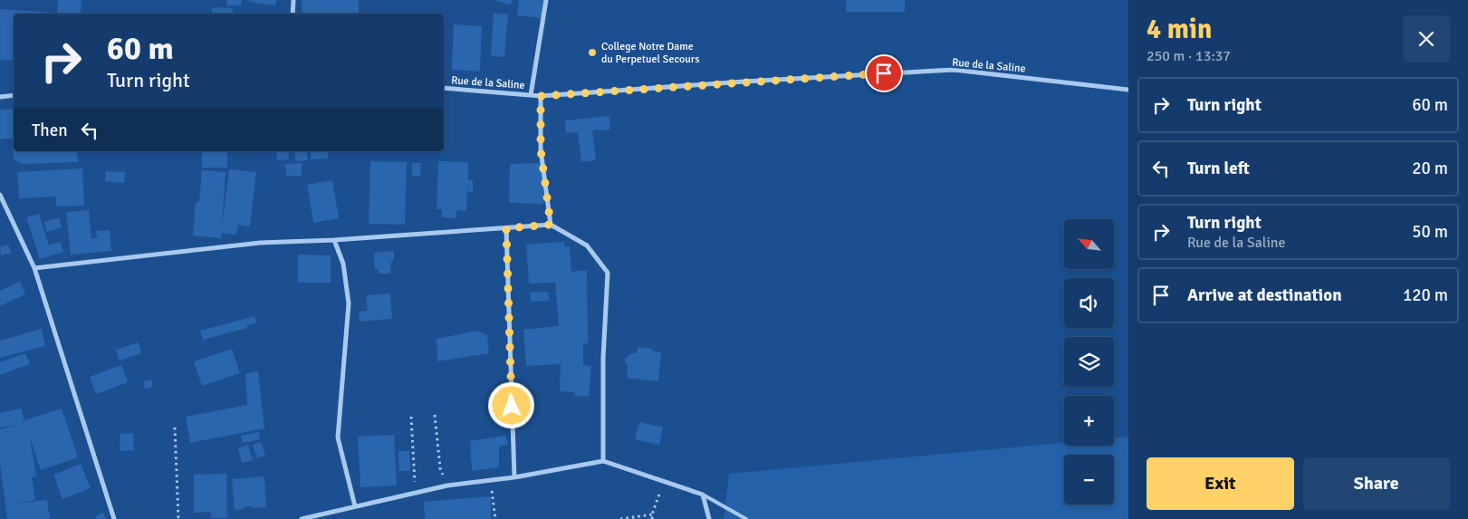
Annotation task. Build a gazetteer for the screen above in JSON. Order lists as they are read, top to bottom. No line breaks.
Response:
{"streets":{"street":["Rue de la Saline"]},"places":["College Notre Dame du Perpetuel Secours"],"north":"top left","page":{"heading":["4 min","250 m · 13:37"],"turn":["60 m","Turn right"],"list":[{"name":"Turn right","value":"60 m"},{"name":"Turn left","value":"20 m"},{"name":"Turn right","note":"Rue de la Saline","value":"50 m"},{"name":"Arrive at destination","value":"120 m"}],"then":"Then","map_buttons":["+","−"],"buttons":["Exit","Share"]}}
